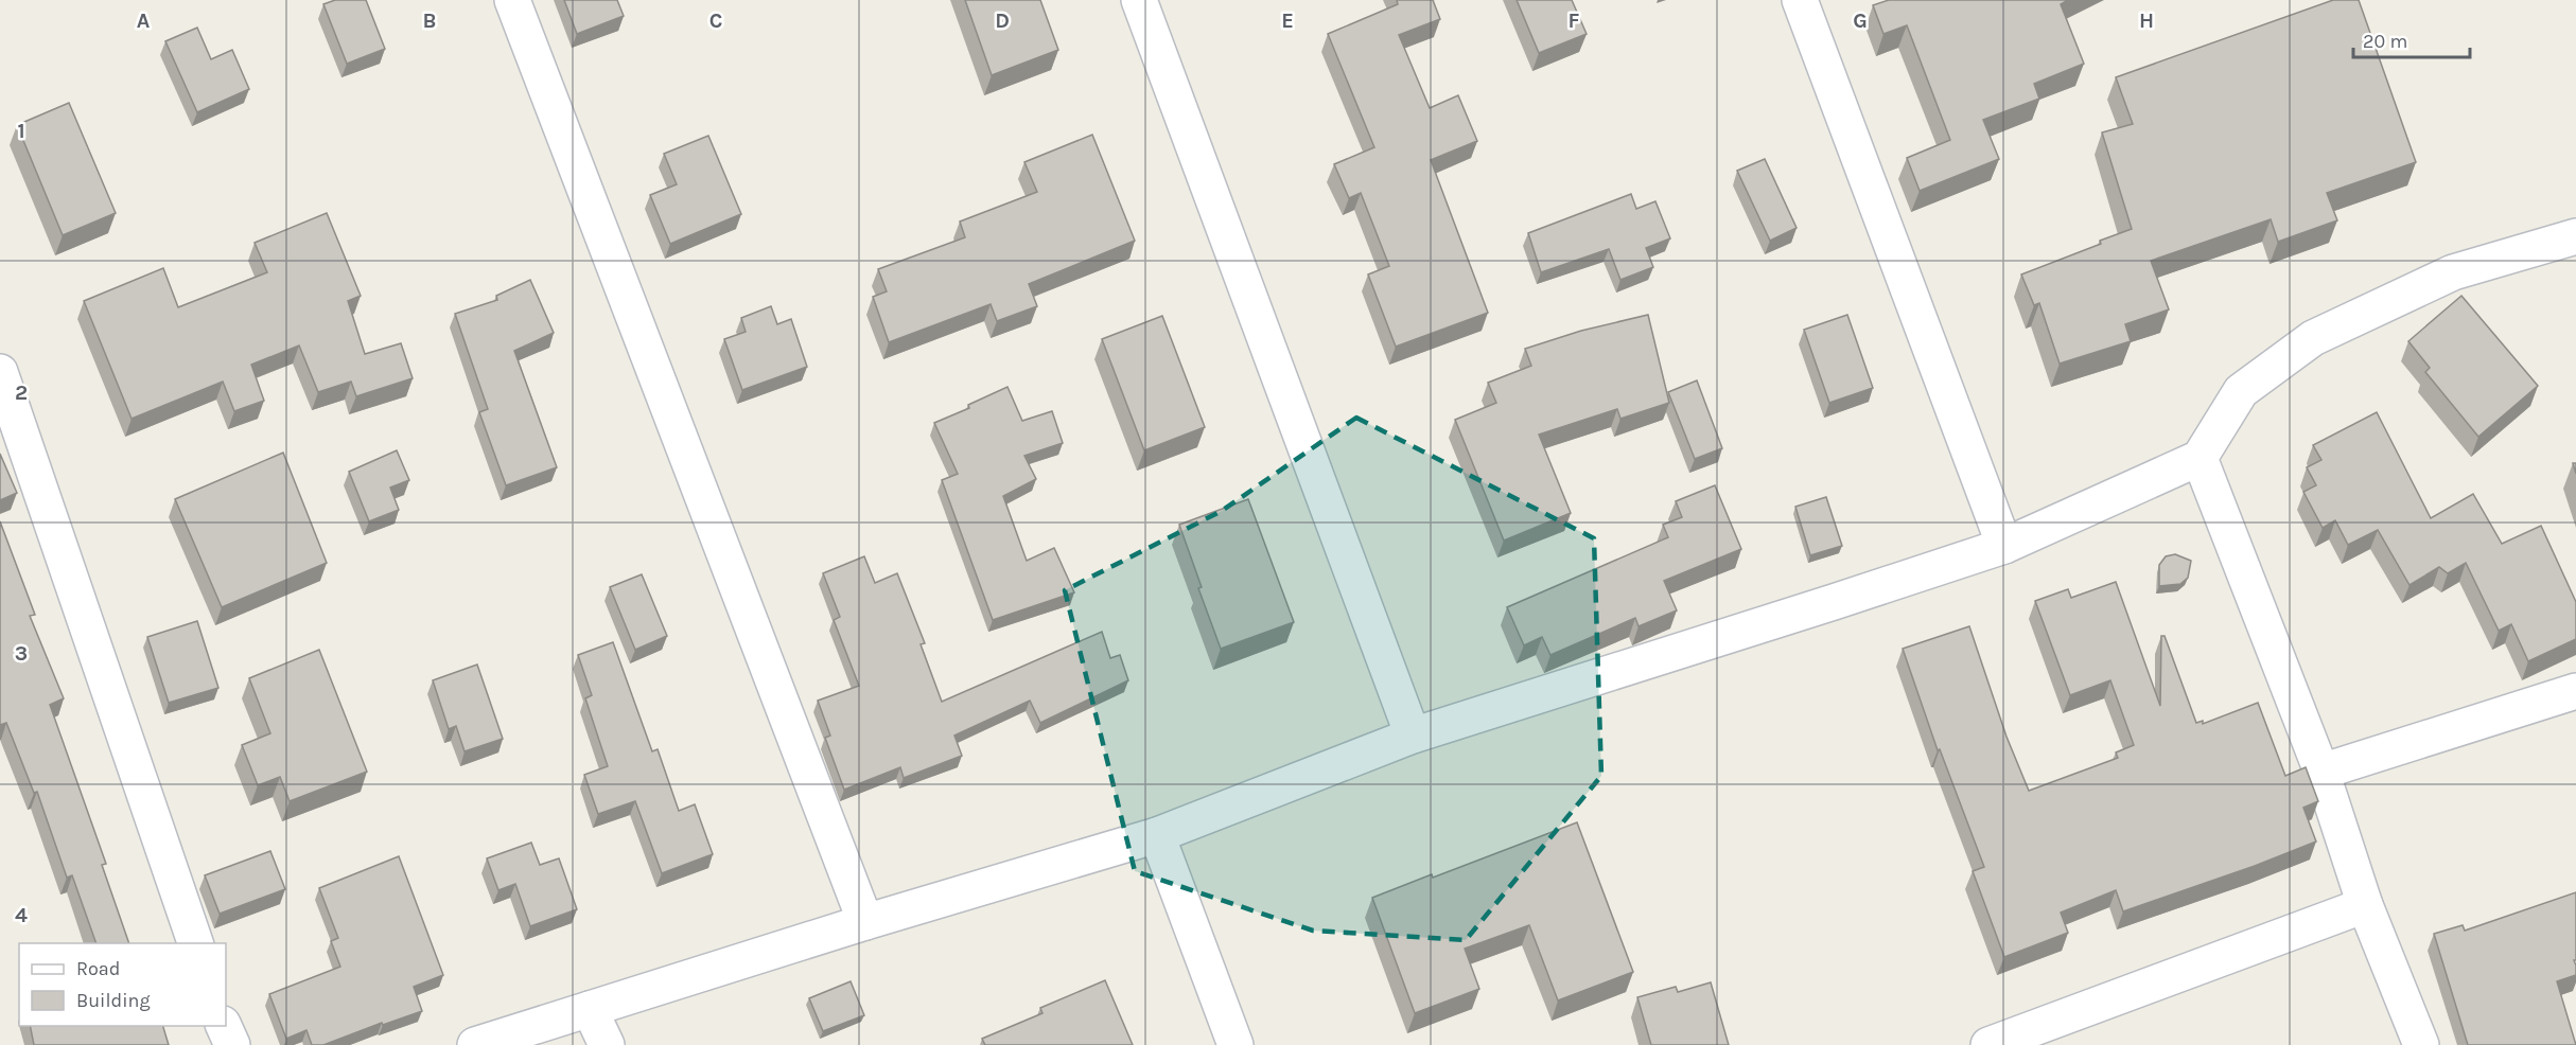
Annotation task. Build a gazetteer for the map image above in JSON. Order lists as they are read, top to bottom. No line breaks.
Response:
{"legend":["Road","Building"],"scale_bar":"20 m","grid":{"columns":["A","B","C","D","E","F","G","H"],"rows":["1","2","3","4"]}}
